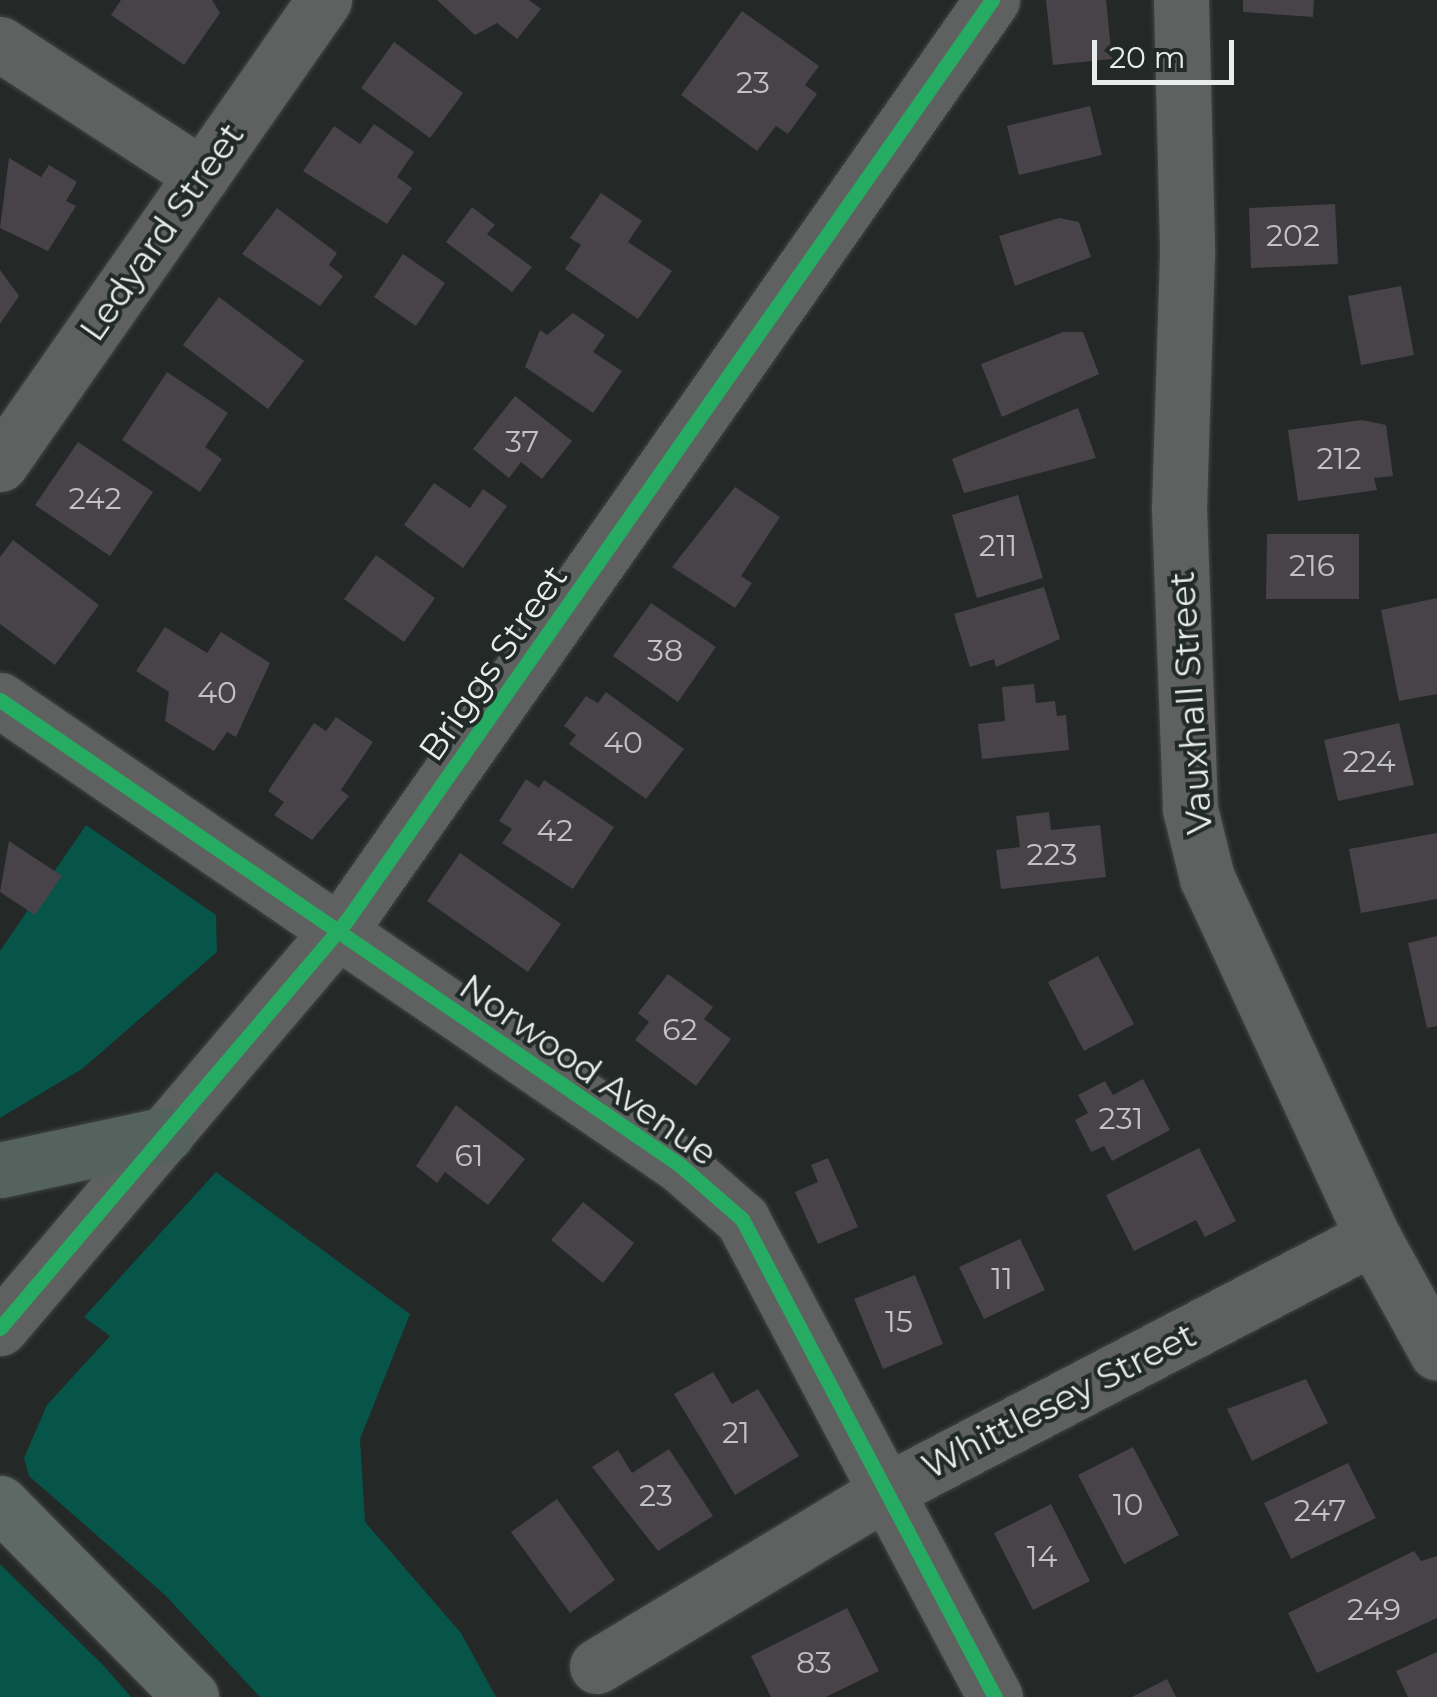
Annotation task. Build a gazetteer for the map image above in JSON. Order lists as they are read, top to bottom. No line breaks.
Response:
{"streets":{"street":["Ledyard Street","Briggs Street","Vauxhall Street","Norwood Avenue","Whittlesey Street"]},"crossings":[["Briggs Street","Norwood Avenue"],["Vauxhall Street","Whittlesey Street"],["Norwood Avenue","Whittlesey Street"]],"house_numbers":["23","202","37","212","242","211","216","38","40","40","224","42","223","62","231","61","11","15","21","23","10","247","14","249","83"],"scale_bar":"20 m"}
